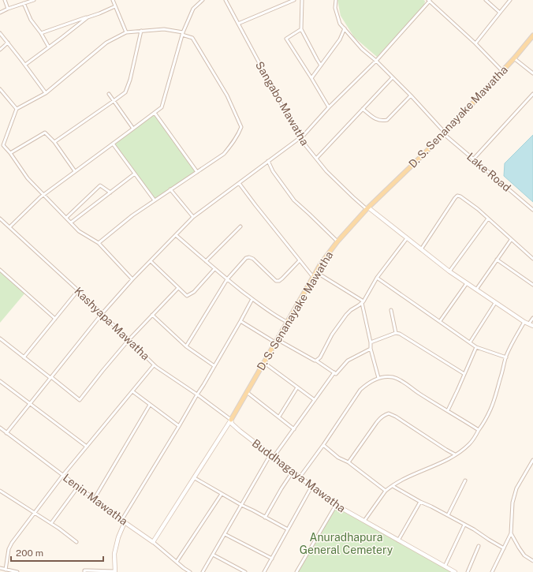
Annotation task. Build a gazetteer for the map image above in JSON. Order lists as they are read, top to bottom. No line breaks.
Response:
{"streets":{"main road":["D. S. Senanayake Mawatha","Buddhagaya Mawatha","Lenin Mawatha"],"street":["Sangabo Mawatha","Lake Road","Kashyapa Mawatha"]},"crossings":[["Sangabo Mawatha","D. S. Senanayake Mawatha"],["D. S. Senanayake Mawatha","Lake Road"],["D. S. Senanayake Mawatha","Kashyapa Mawatha"],["D. S. Senanayake Mawatha","Buddhagaya Mawatha"],["D. S. Senanayake Mawatha","Lenin Mawatha"],["Kashyapa Mawatha","Buddhagaya Mawatha"]],"parks":["Anuradhapura General Cemetery"],"scale_bar":"200 m"}
